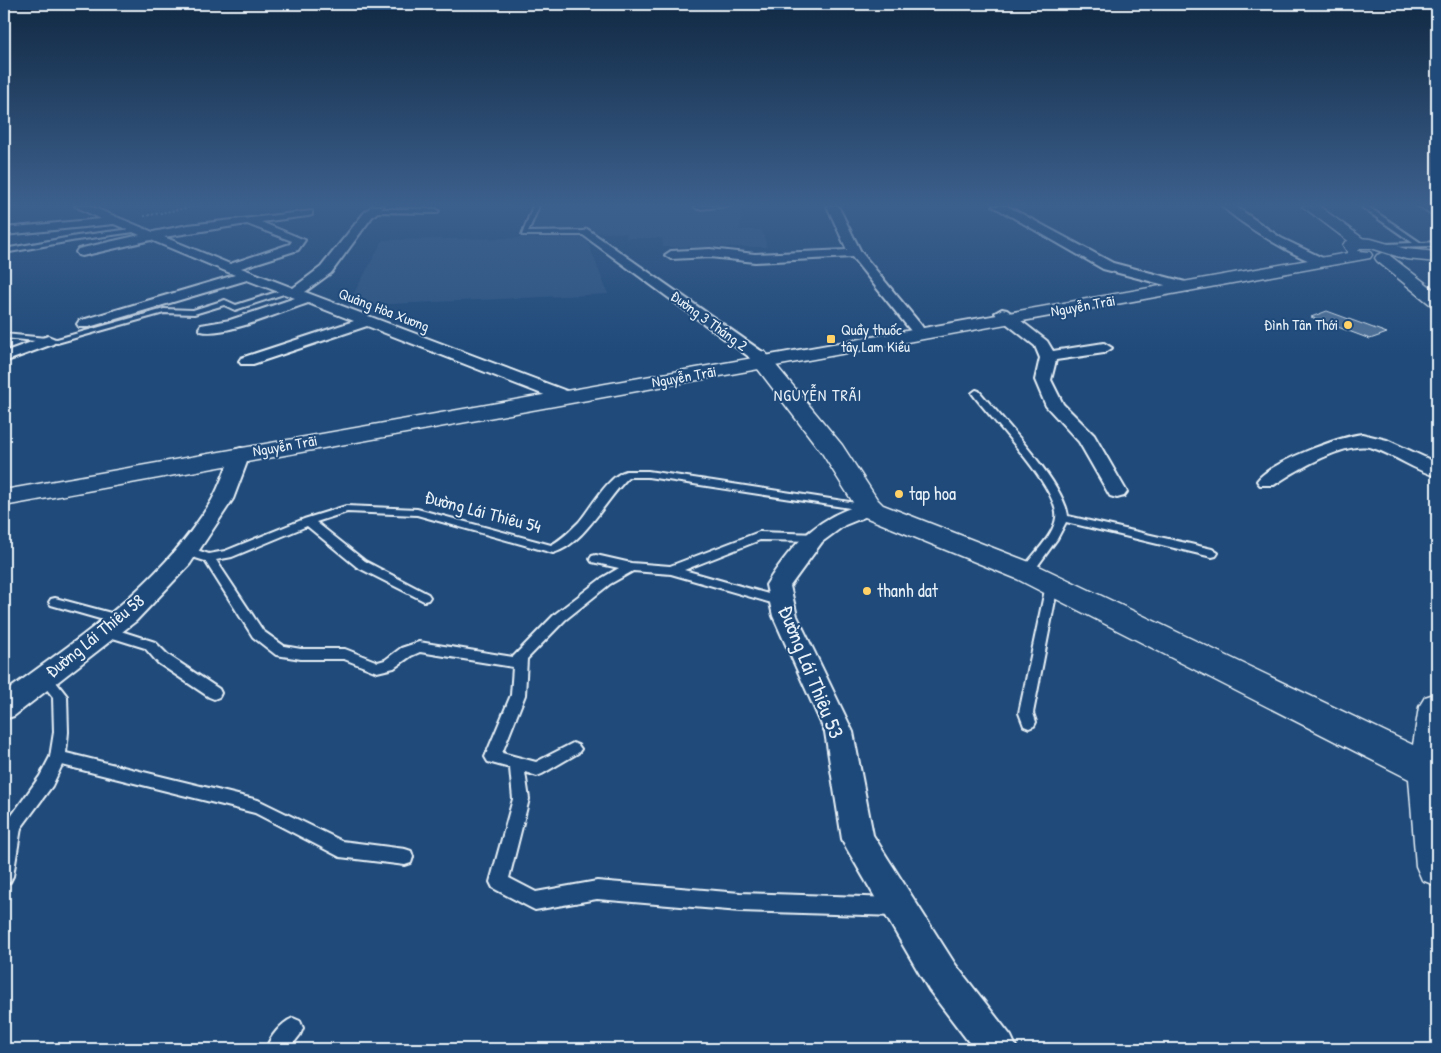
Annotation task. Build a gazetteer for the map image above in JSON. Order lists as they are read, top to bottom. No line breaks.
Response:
{"streets":{"main road":["Nguyễn Trãi","Đường 3 Tháng 2"],"street":["Quảng Hòa Xương","Đường Lái Thiêu 58","Đường Lái Thiêu 53"],"lane":["Đường Lái Thiêu 54"]},"crossings":[["Nguyễn Trãi","Quảng Hòa Xương"],["Nguyễn Trãi","Đường 3 Tháng 2"],["Nguyễn Trãi","Đường Lái Thiêu 58"],["Đường 3 Tháng 2","Đường Lái Thiêu 54"],["Đường 3 Tháng 2","Đường Lái Thiêu 53"],["Đường Lái Thiêu 54","Đường Lái Thiêu 53"]],"districts":["NGUYỄN TRÃI"],"places":{"other":["Đình Tân Thới","tap hoa","thanh dat"],"transit":["Quầy thuốc tây Lam Kiều"]}}
